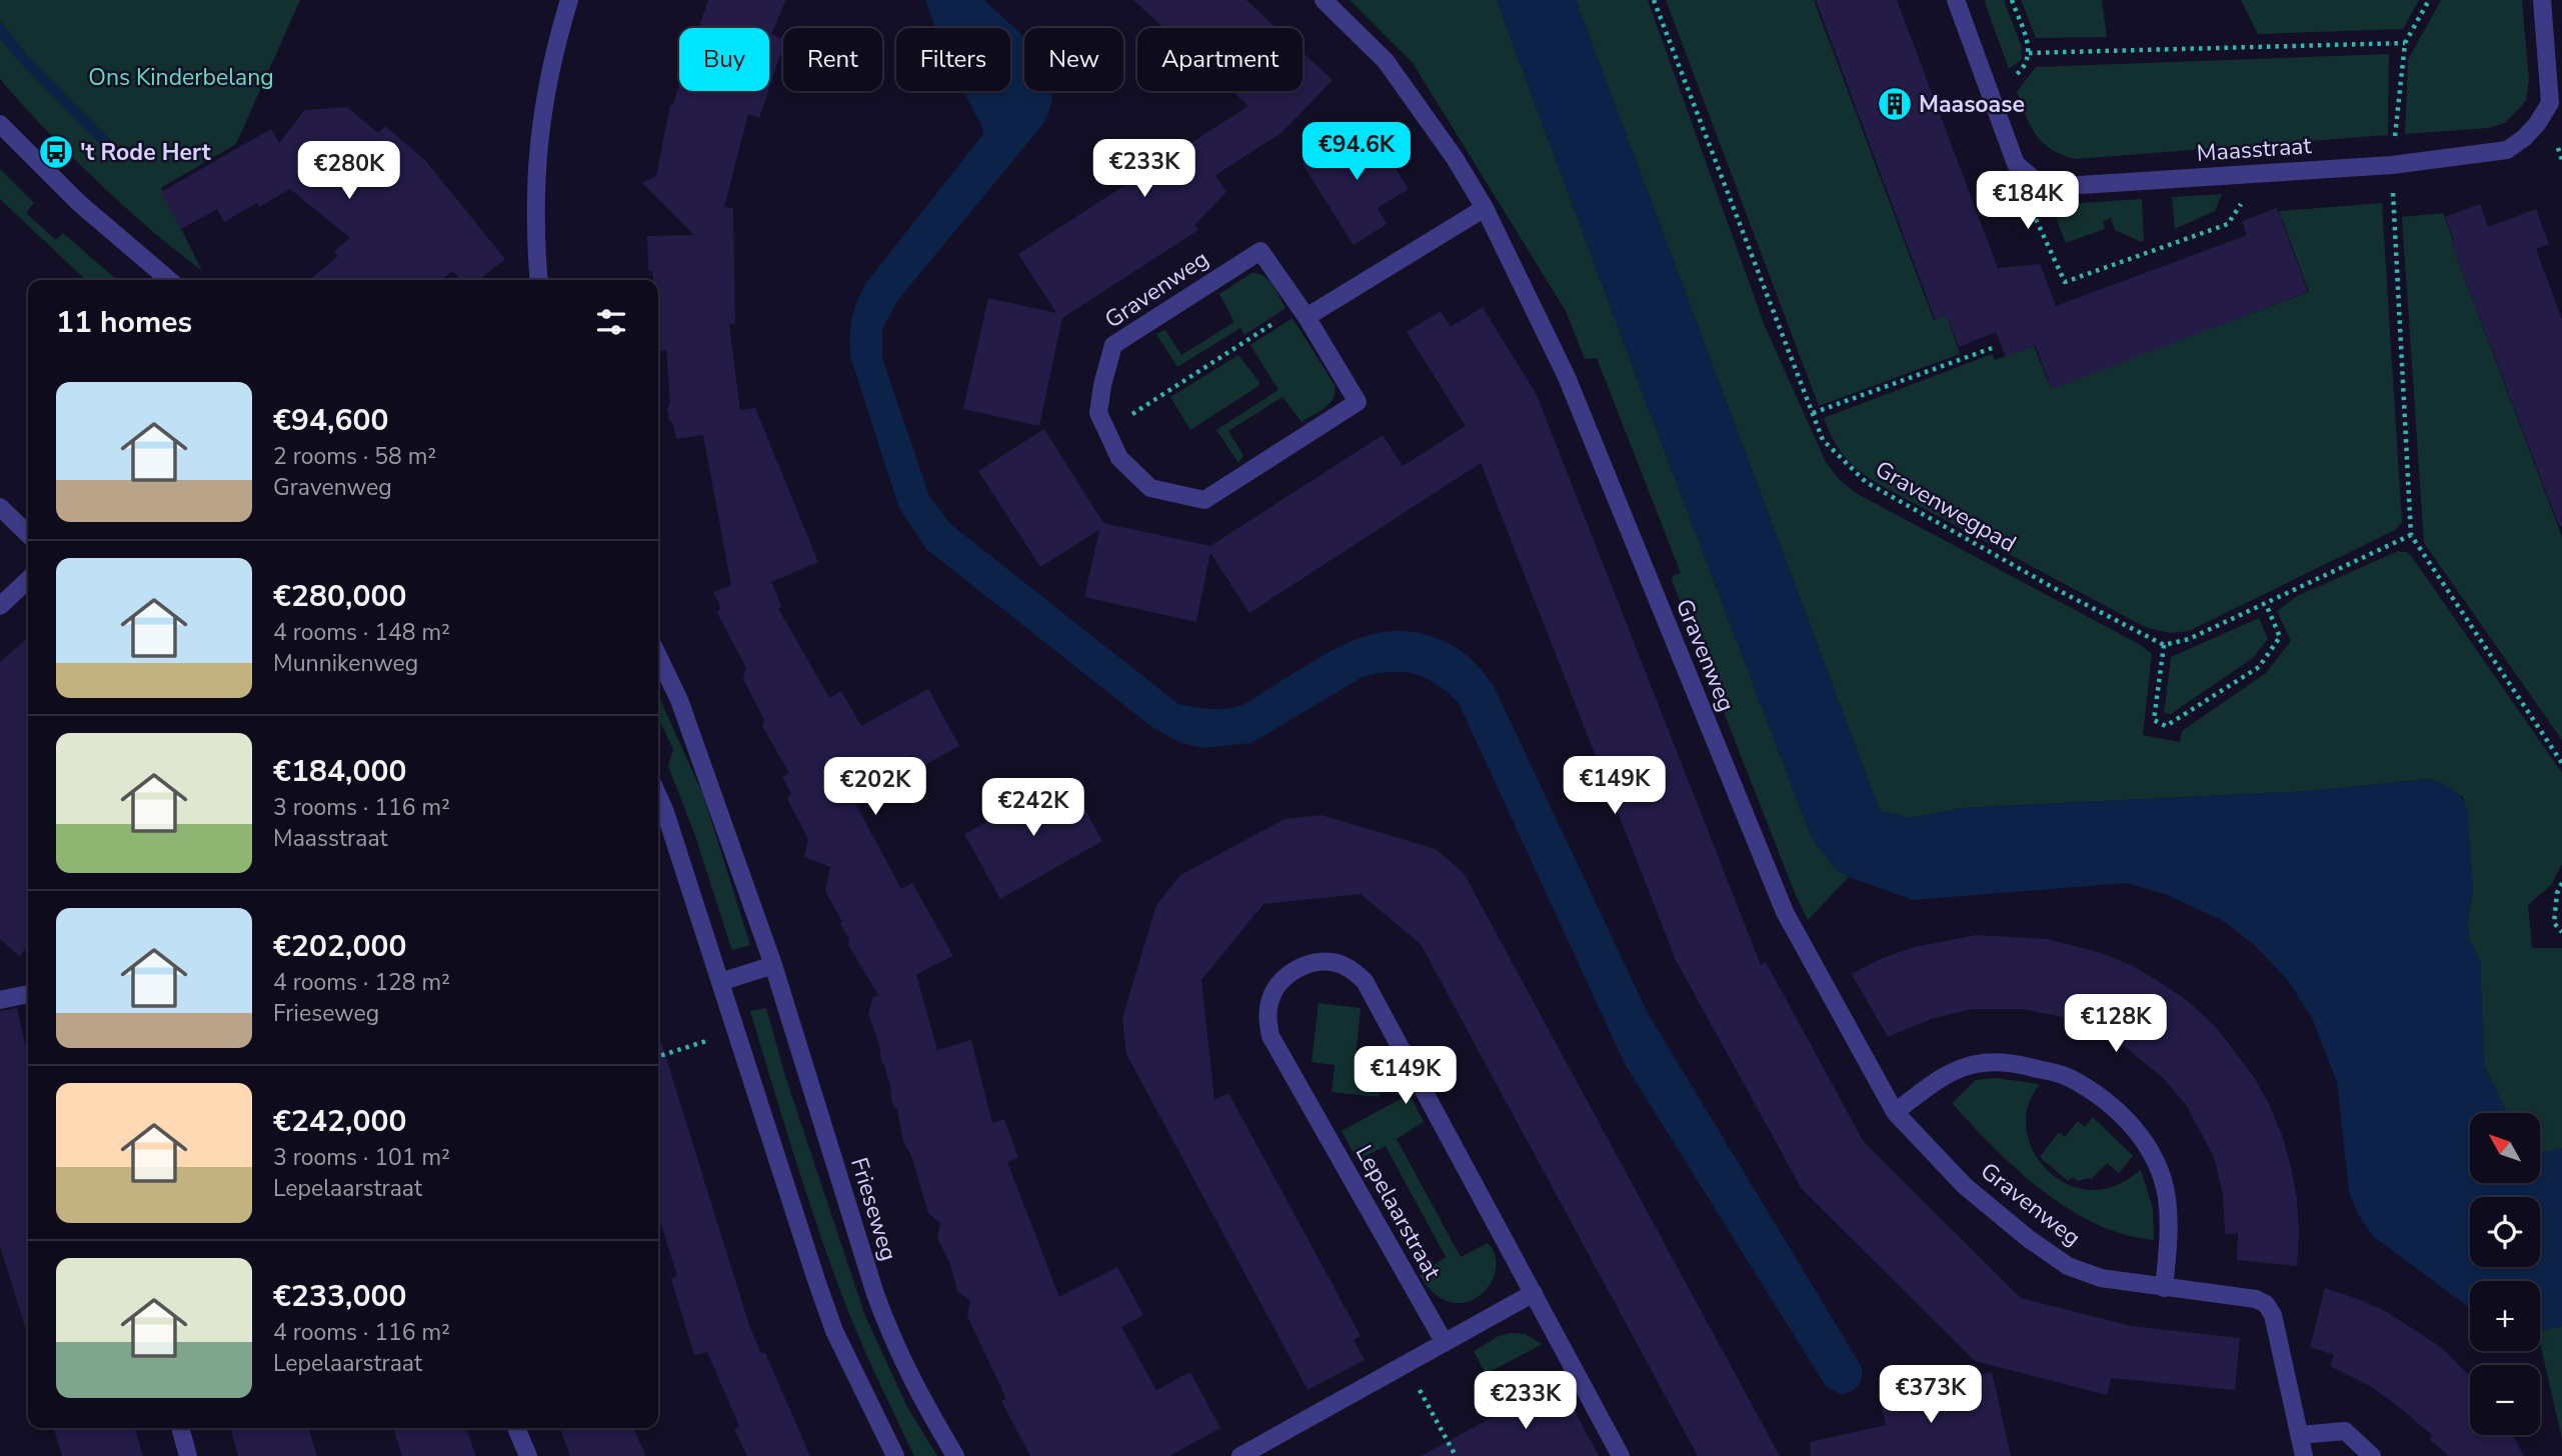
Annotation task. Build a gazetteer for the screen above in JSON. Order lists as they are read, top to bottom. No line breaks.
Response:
{"streets":{"street":["Maasstraat","Gravenweg","Frieseweg","Lepelaarstraat"],"path":["Gravenwegpad"]},"parks":["Ons Kinderbelang"],"places":{"building":["Maasoase"],"bus stop":["'t Rode Hert"]},"north":"top left","page":{"chip":["Buy","Rent","Filters","New","Apartment"],"price":["€94.6K","€233K","€280K","€184K","€149K","€202K","€242K","€128K","€149K","€373K","€233K"],"heading":"11 homes","list":[{"name":"€94,600","note":"2 rooms · 58 m² · Gravenweg"},{"name":"€280,000","note":"4 rooms · 148 m² · Munnikenweg"},{"name":"€184,000","note":"3 rooms · 116 m² · Maasstraat"},{"name":"€202,000","note":"4 rooms · 128 m² · Frieseweg"},{"name":"€242,000","note":"3 rooms · 101 m² · Lepelaarstraat"},{"name":"€233,000","note":"4 rooms · 116 m² · Lepelaarstraat"}],"map_buttons":["+","−"]}}
